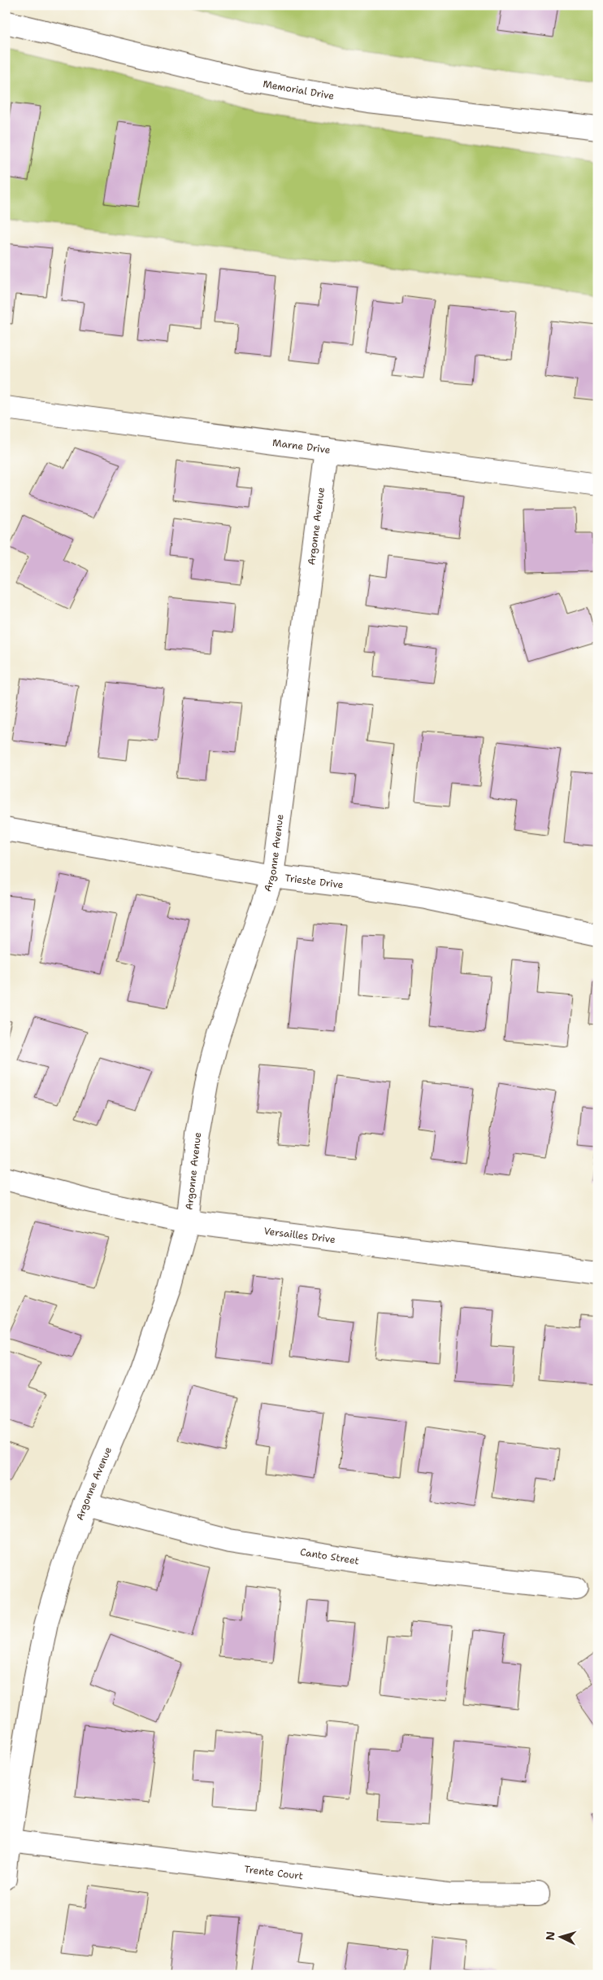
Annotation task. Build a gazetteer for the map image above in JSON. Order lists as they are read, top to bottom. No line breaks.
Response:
{"streets":{"street":["Memorial Drive","Marne Drive","Argonne Avenue","Trieste Drive","Versailles Drive","Canto Street","Trente Court"]},"crossings":[["Marne Drive","Argonne Avenue"],["Argonne Avenue","Trieste Drive"],["Argonne Avenue","Versailles Drive"],["Argonne Avenue","Canto Street"],["Argonne Avenue","Trente Court"]],"north":"left"}
